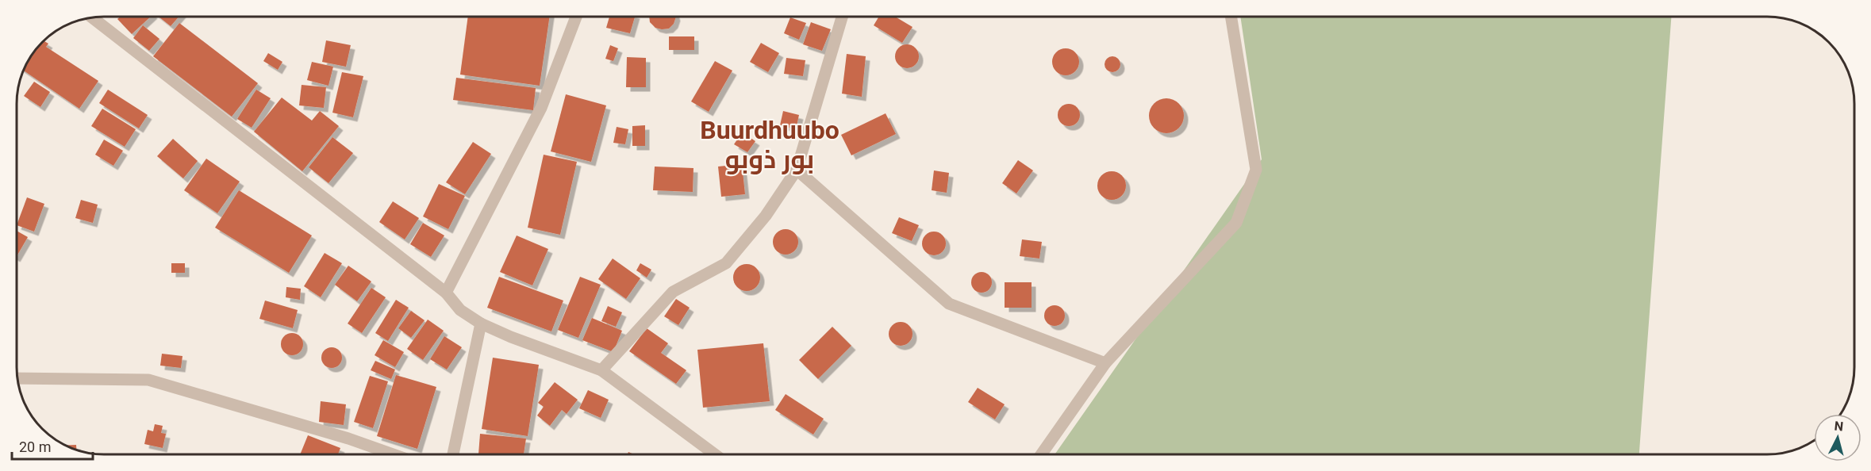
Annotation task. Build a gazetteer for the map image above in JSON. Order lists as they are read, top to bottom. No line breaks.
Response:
{"districts":["Buurdhuubo بور ذوبو"],"scale_bar":"20 m","north":"top"}
